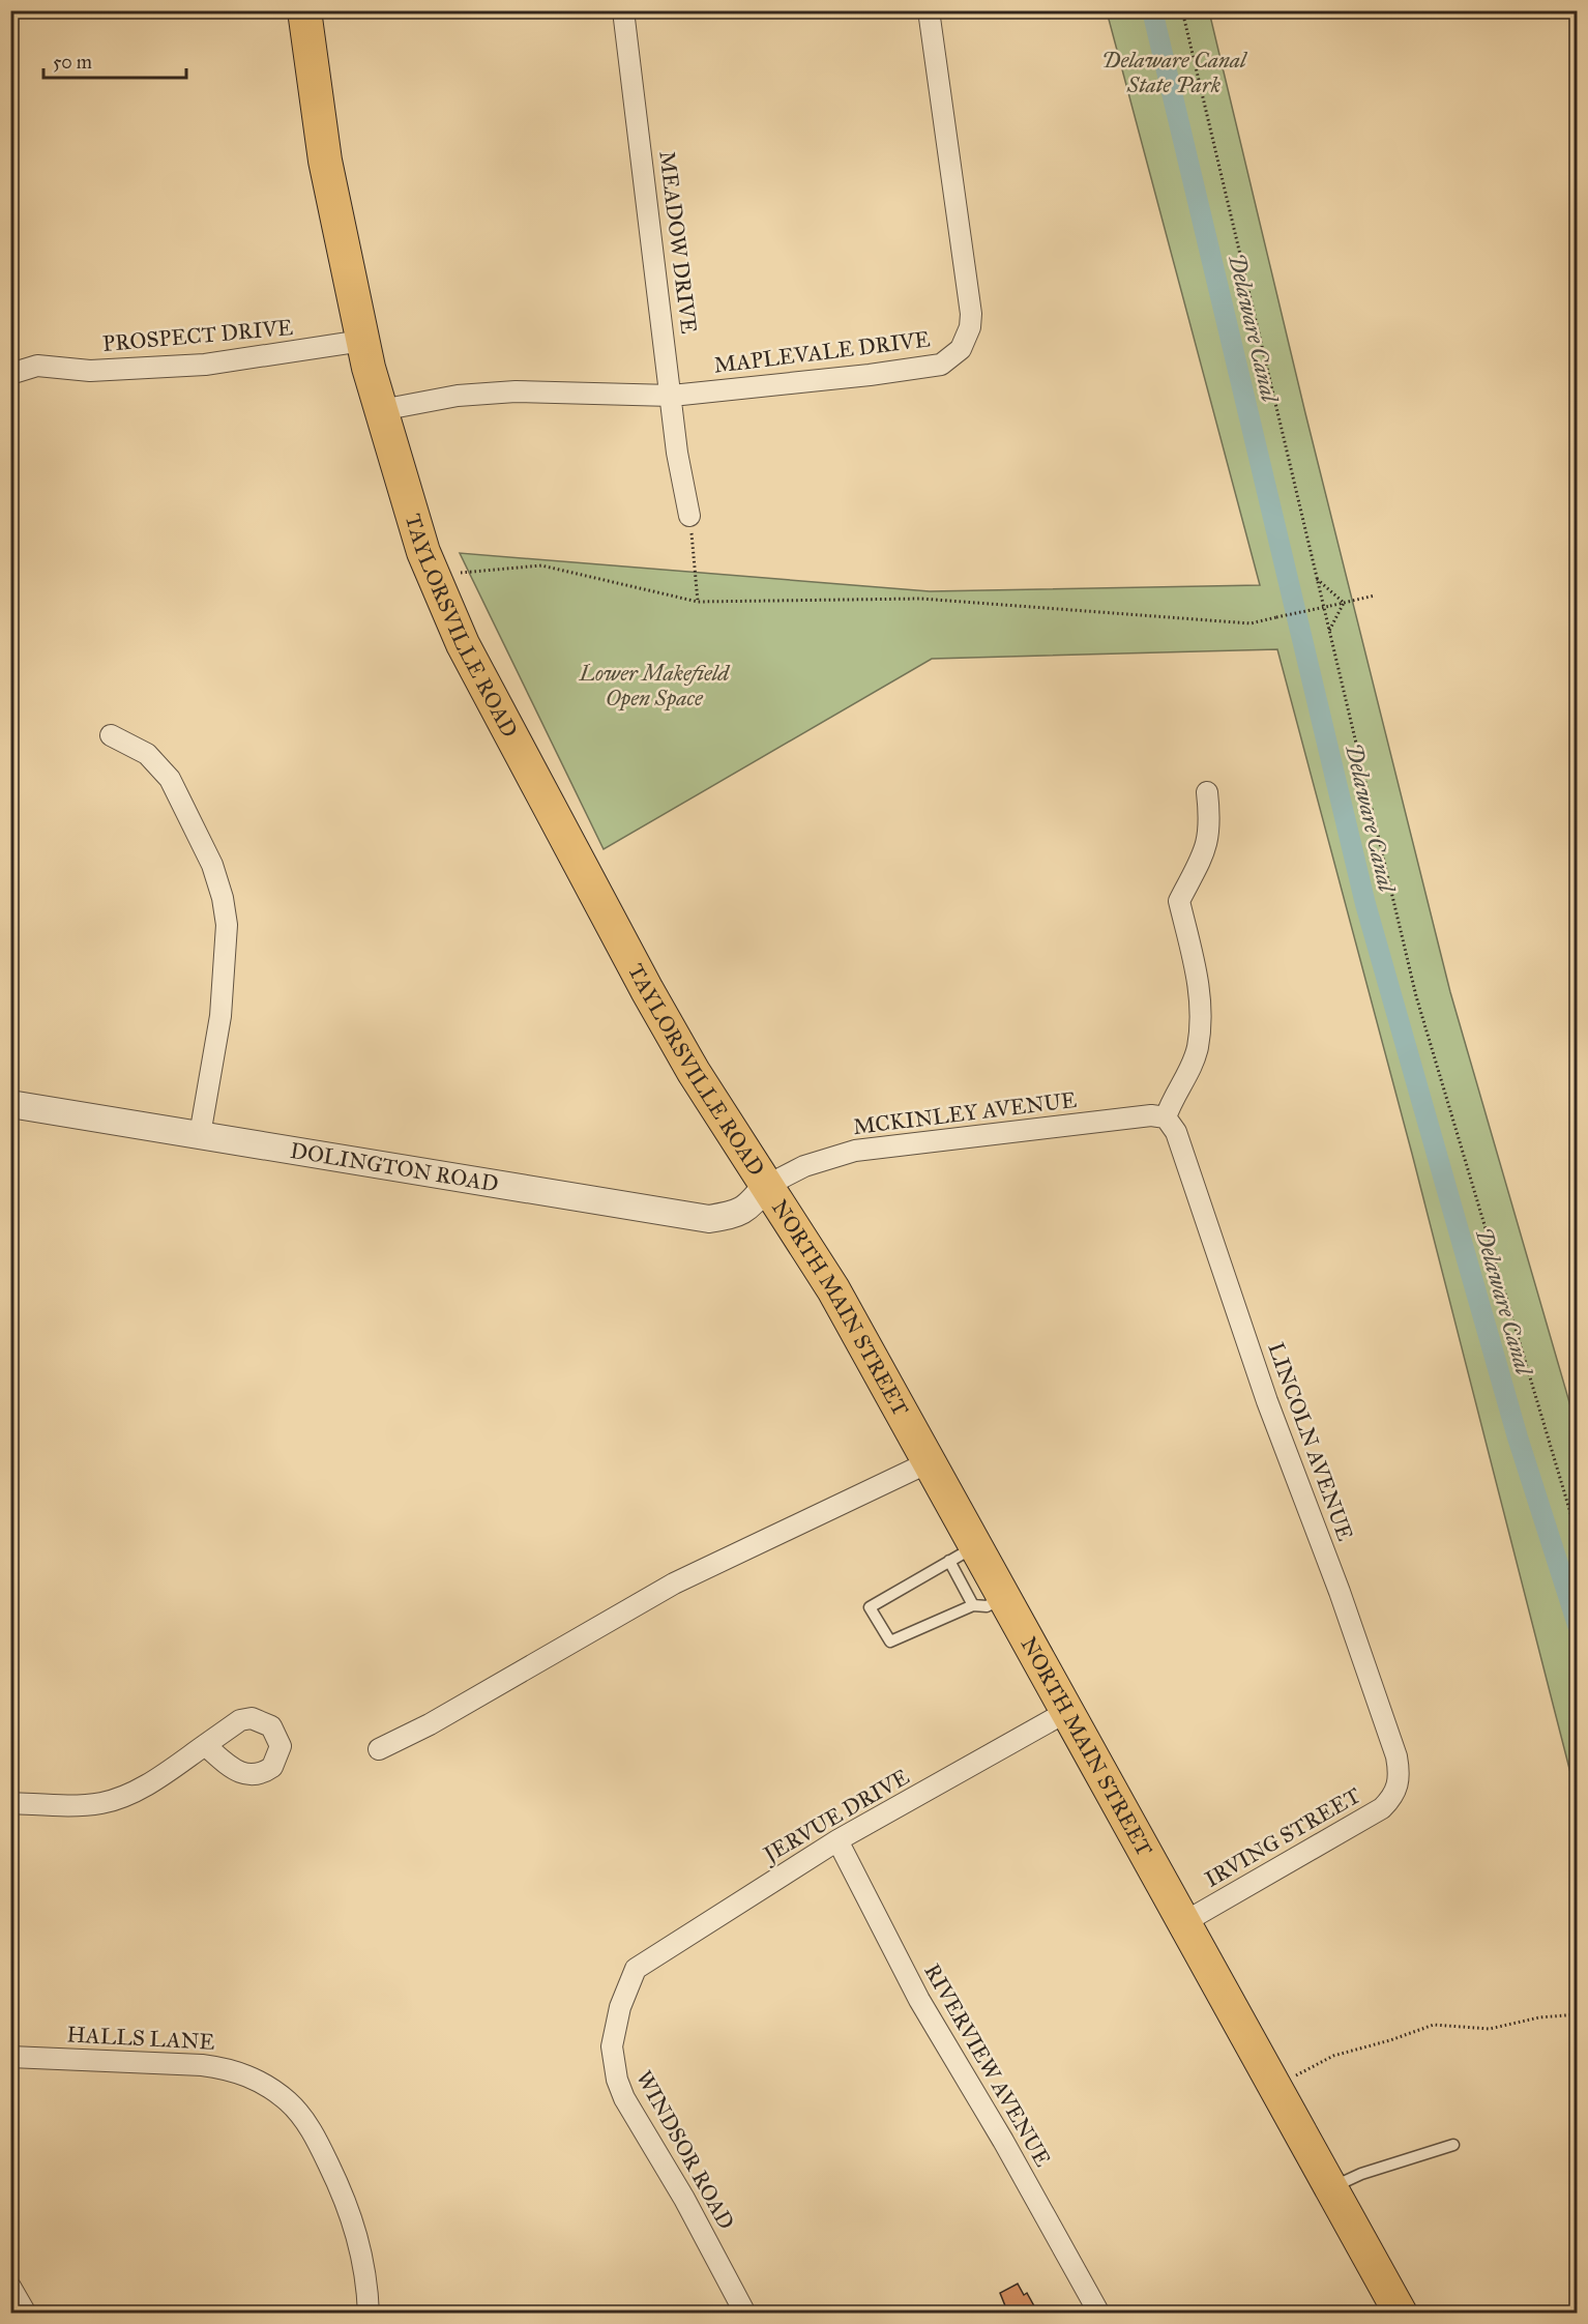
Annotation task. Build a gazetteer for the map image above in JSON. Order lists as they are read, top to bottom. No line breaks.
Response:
{"streets":{"main road":["TAYLORSVILLE ROAD","NORTH MAIN STREET"],"street":["MEADOW DRIVE","PROSPECT DRIVE","MAPLEVALE DRIVE","MCKINLEY AVENUE","DOLINGTON ROAD","LINCOLN AVENUE","JERVUE DRIVE","IRVING STREET","HALLS LANE","RIVERVIEW AVENUE","WINDSOR ROAD"]},"crossings":[["MEADOW DRIVE","MAPLEVALE DRIVE"],["PROSPECT DRIVE","TAYLORSVILLE ROAD"],["MAPLEVALE DRIVE","TAYLORSVILLE ROAD"],["TAYLORSVILLE ROAD","MCKINLEY AVENUE"],["TAYLORSVILLE ROAD","DOLINGTON ROAD"],["TAYLORSVILLE ROAD","NORTH MAIN STREET"],["MCKINLEY AVENUE","DOLINGTON ROAD"],["MCKINLEY AVENUE","NORTH MAIN STREET"],["MCKINLEY AVENUE","LINCOLN AVENUE"],["DOLINGTON ROAD","NORTH MAIN STREET"],["NORTH MAIN STREET","JERVUE DRIVE"],["NORTH MAIN STREET","IRVING STREET"],["LINCOLN AVENUE","IRVING STREET"],["JERVUE DRIVE","RIVERVIEW AVENUE"],["JERVUE DRIVE","WINDSOR ROAD"]],"water":["Delaware Canal"],"parks":["Delaware Canal State Park","Lower Makefield Open Space"],"scale_bar":"50 m"}
